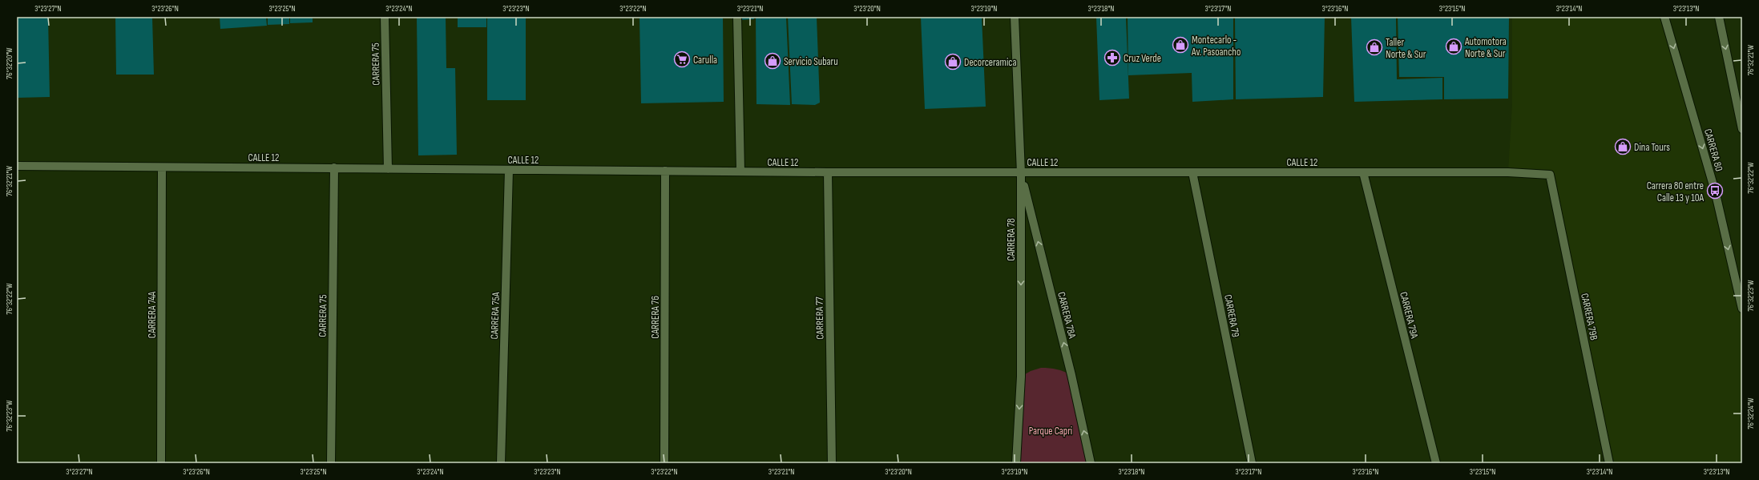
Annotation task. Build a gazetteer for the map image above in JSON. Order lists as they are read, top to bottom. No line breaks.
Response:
{"streets":{"street":["CARRERA 75","CARRERA 80","CALLE 12","CARRERA 78","CARRERA 74A","CARRERA 78A","CARRERA 79A","CARRERA 75A","CARRERA 79","CARRERA 79B","CARRERA 76","CARRERA 77"]},"crossings":[["CARRERA 75","CALLE 12"],["CALLE 12","CARRERA 78"],["CALLE 12","CARRERA 74A"],["CALLE 12","CARRERA 78A"],["CALLE 12","CARRERA 79A"],["CALLE 12","CARRERA 75A"],["CALLE 12","CARRERA 79"],["CALLE 12","CARRERA 79B"],["CALLE 12","CARRERA 76"],["CALLE 12","CARRERA 77"],["CARRERA 78","CARRERA 78A"]],"one_way":["CARRERA 78","CARRERA 78A"],"parks":["Parque Capri"],"places":{"shop":["Montecarlo - Av. Pasoancho","Automotora Norte & Sur","Taller Norte & Sur","Servicio Subaru","Decorceramica","Dina Tours"],"pharmacy":["Cruz Verde"],"supermarket":["Carulla"],"bus stop":["Carrera 80 entre Calle 13 y 10A"]},"coordinates":["3°23'27\"N","3°23'26\"N","3°23'25\"N","3°23'24\"N","3°23'23\"N","3°23'22\"N","3°23'21\"N","3°23'20\"N","3°23'19\"N","3°23'18\"N","3°23'17\"N","3°23'16\"N","3°23'15\"N","3°23'14\"N","3°23'13\"N","76°32'21\"W","76°32'20\"W","76°32'22\"W","76°32'23\"W","76°32'24\"W"]}
